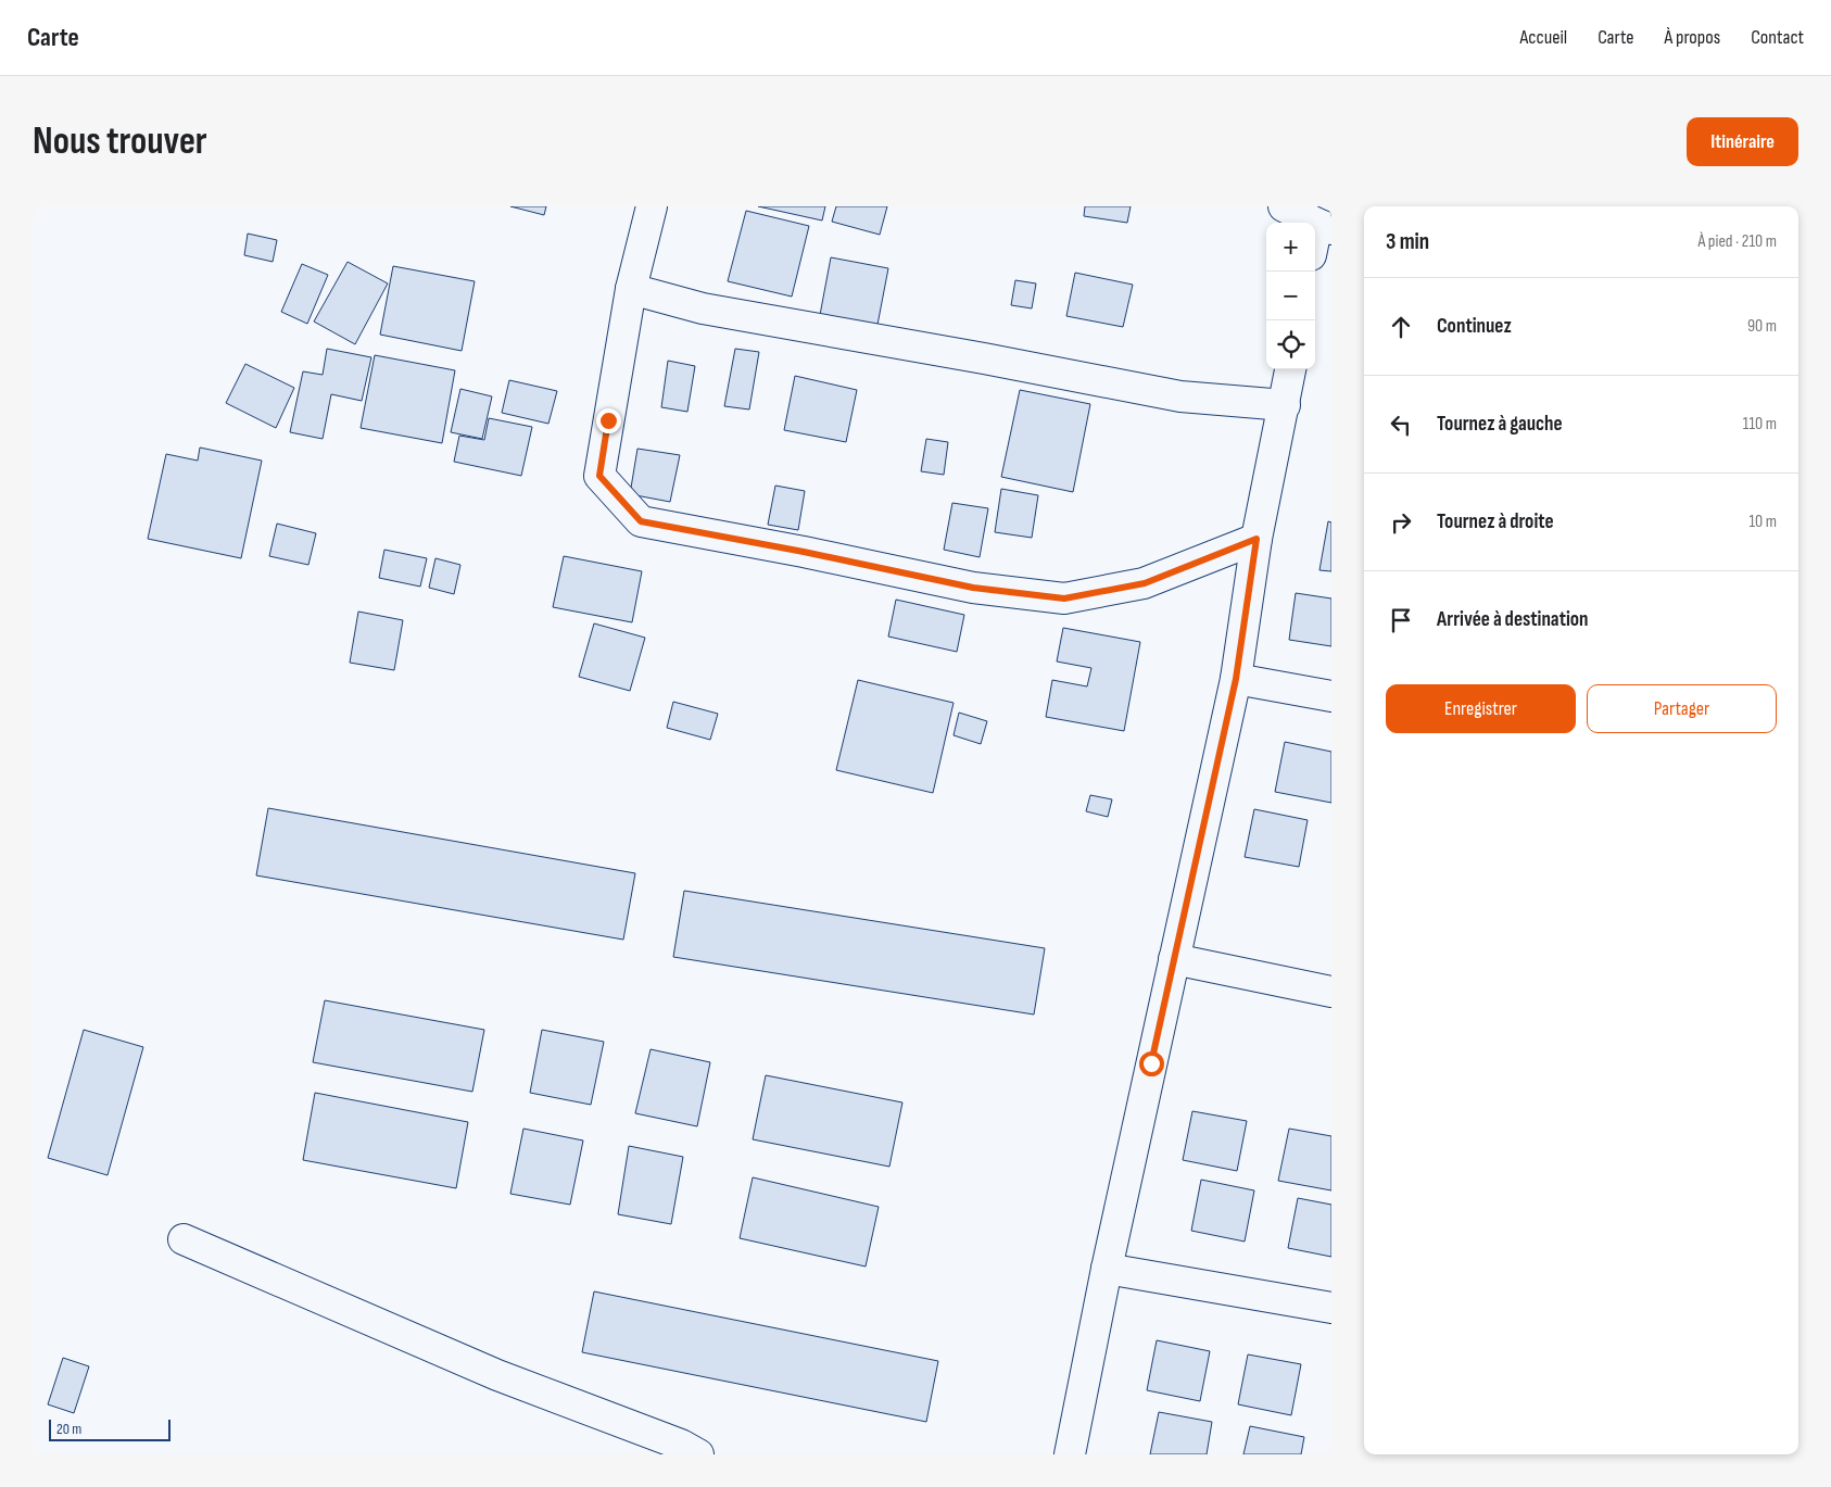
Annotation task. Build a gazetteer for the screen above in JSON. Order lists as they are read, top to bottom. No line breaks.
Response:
{"scale_bar":"20 m","page":{"header":"Carte","nav":["Accueil","Carte","À propos","Contact"],"buttons":["Itinéraire",["Enregistrer","Partager"]],"title":"Nous trouver","heading":["3 min","À pied · 210 m"],"map_buttons":["+","−"],"list":[["Continuez","90 m"],["Tournez à gauche","110 m"],["Tournez à droite","10 m"],"Arrivée à destination"],"scale":"20 m"}}
